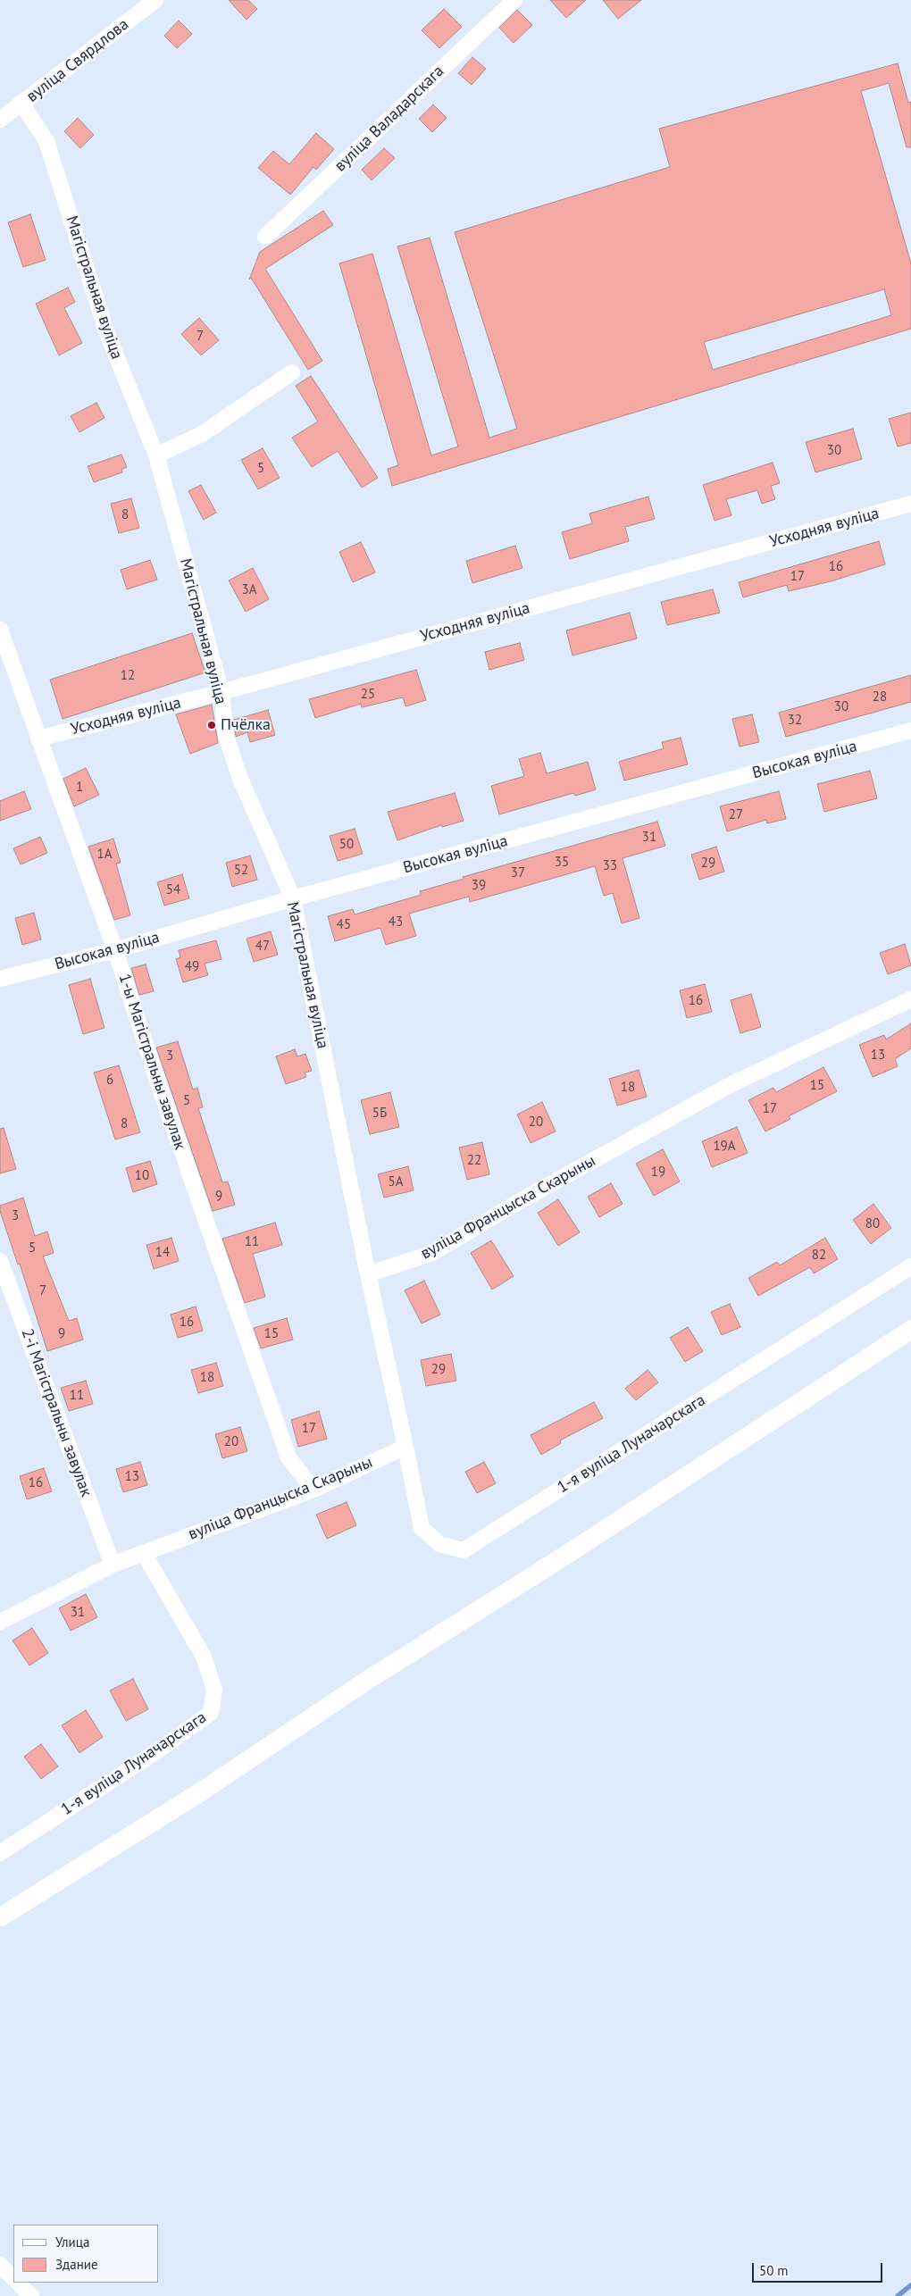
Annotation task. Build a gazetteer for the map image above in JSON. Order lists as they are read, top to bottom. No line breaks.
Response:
{"streets":{"street":["вуліца Свярдлова","вуліца Валадарскага","Магістральная вуліца","Усходняя вуліца","Высокая вуліца","1-ы Магістральны завулак","вуліца Францыска Скарыны","2-і Магістральны завулак","1-я вуліца Луначарскага"]},"crossings":[["вуліца Свярдлова","Магістральная вуліца"],["Магістральная вуліца","Усходняя вуліца"],["Магістральная вуліца","Высокая вуліца"],["Магістральная вуліца","вуліца Францыска Скарыны"],["Усходняя вуліца","1-ы Магістральны завулак"],["Высокая вуліца","1-ы Магістральны завулак"],["1-ы Магістральны завулак","вуліца Францыска Скарыны"],["вуліца Францыска Скарыны","2-і Магістральны завулак"],["вуліца Францыска Скарыны","1-я вуліца Луначарскага"]],"places":["Пчёлка"],"house_numbers":["7","30","5","8","16","17","3А","12","25","28","30","32","1","27","31","50","1А","35","29","33","52","37","39","54","43","45","47","49","16","13","3","6","15","18","5","17","5Б","20","8","19А","22","19","10","5А","9","3","80","11","5","14","82","7","16","9","15","29","18","11","17","20","13","16","31"],"legend":["Улица","Здание"],"scale_bar":"50 m"}
